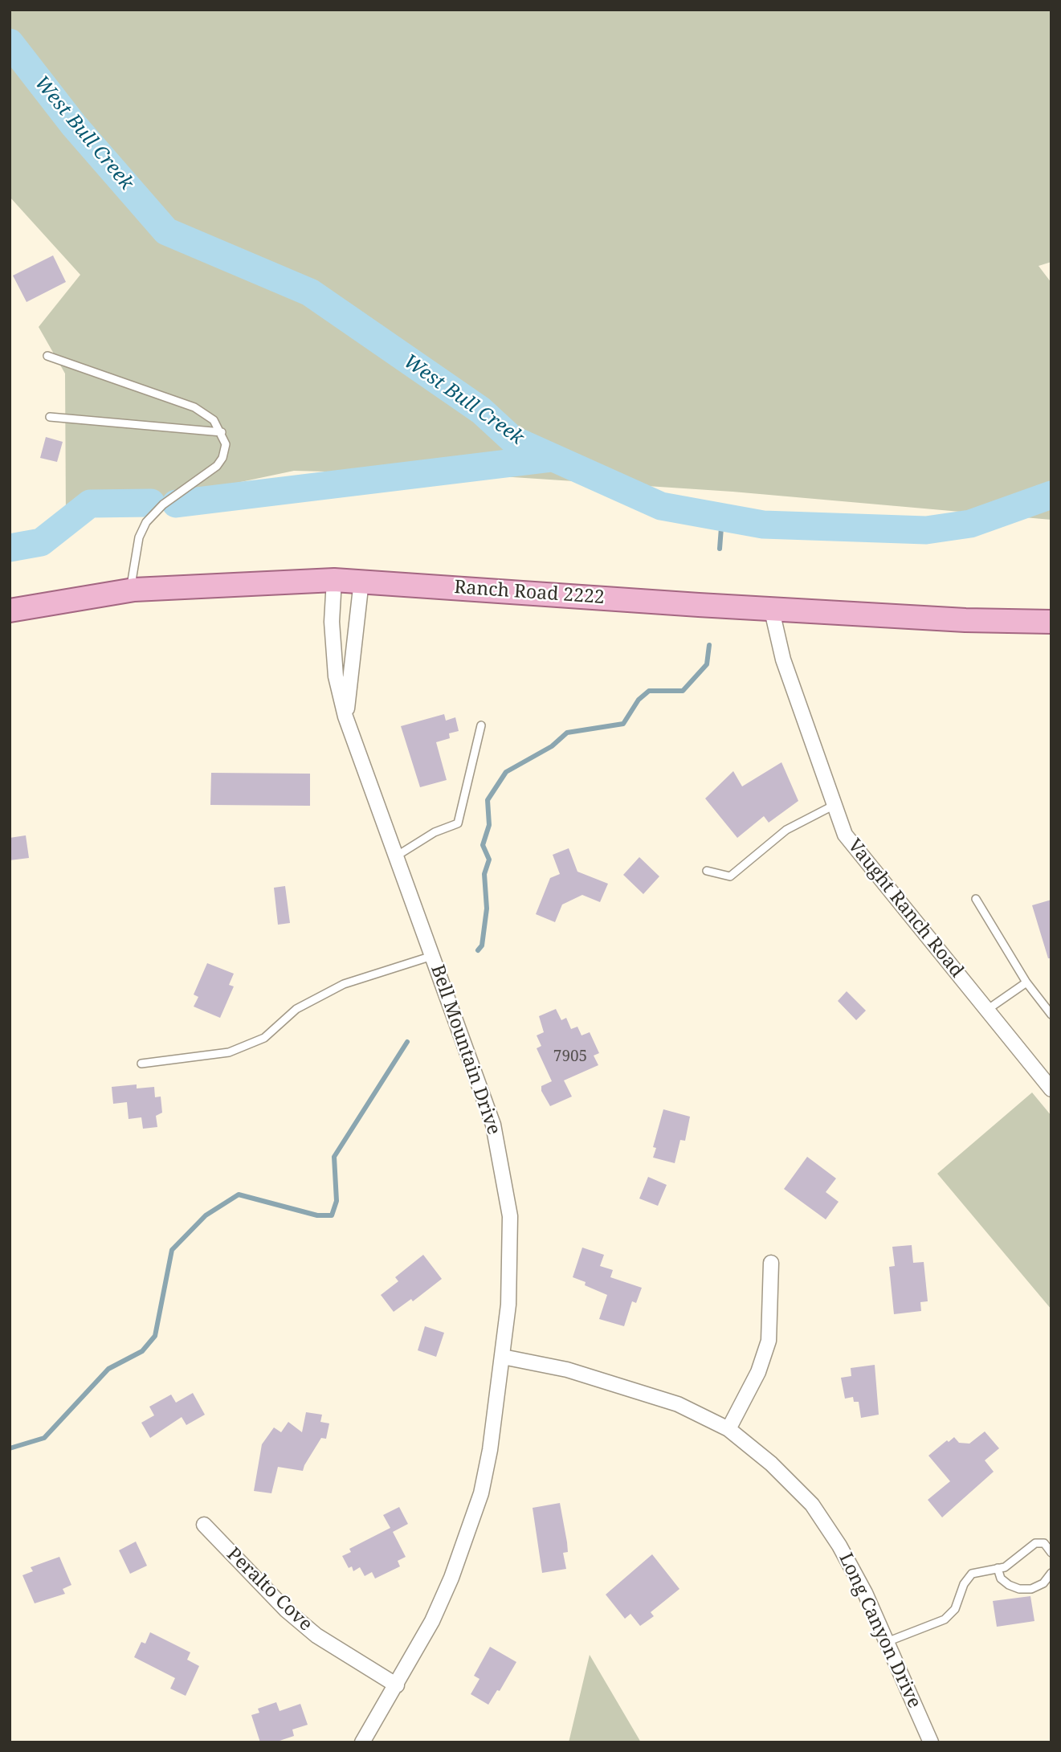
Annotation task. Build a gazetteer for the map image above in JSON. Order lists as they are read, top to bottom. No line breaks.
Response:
{"streets":{"main road":["Ranch Road 2222"],"street":["Vaught Ranch Road","Bell Mountain Drive","Peralto Cove","Long Canyon Drive"]},"crossings":[["Ranch Road 2222","Vaught Ranch Road"],["Ranch Road 2222","Bell Mountain Drive"],["Bell Mountain Drive","Peralto Cove"],["Bell Mountain Drive","Long Canyon Drive"]],"water":["West Bull Creek"],"house_numbers":["7905"]}
